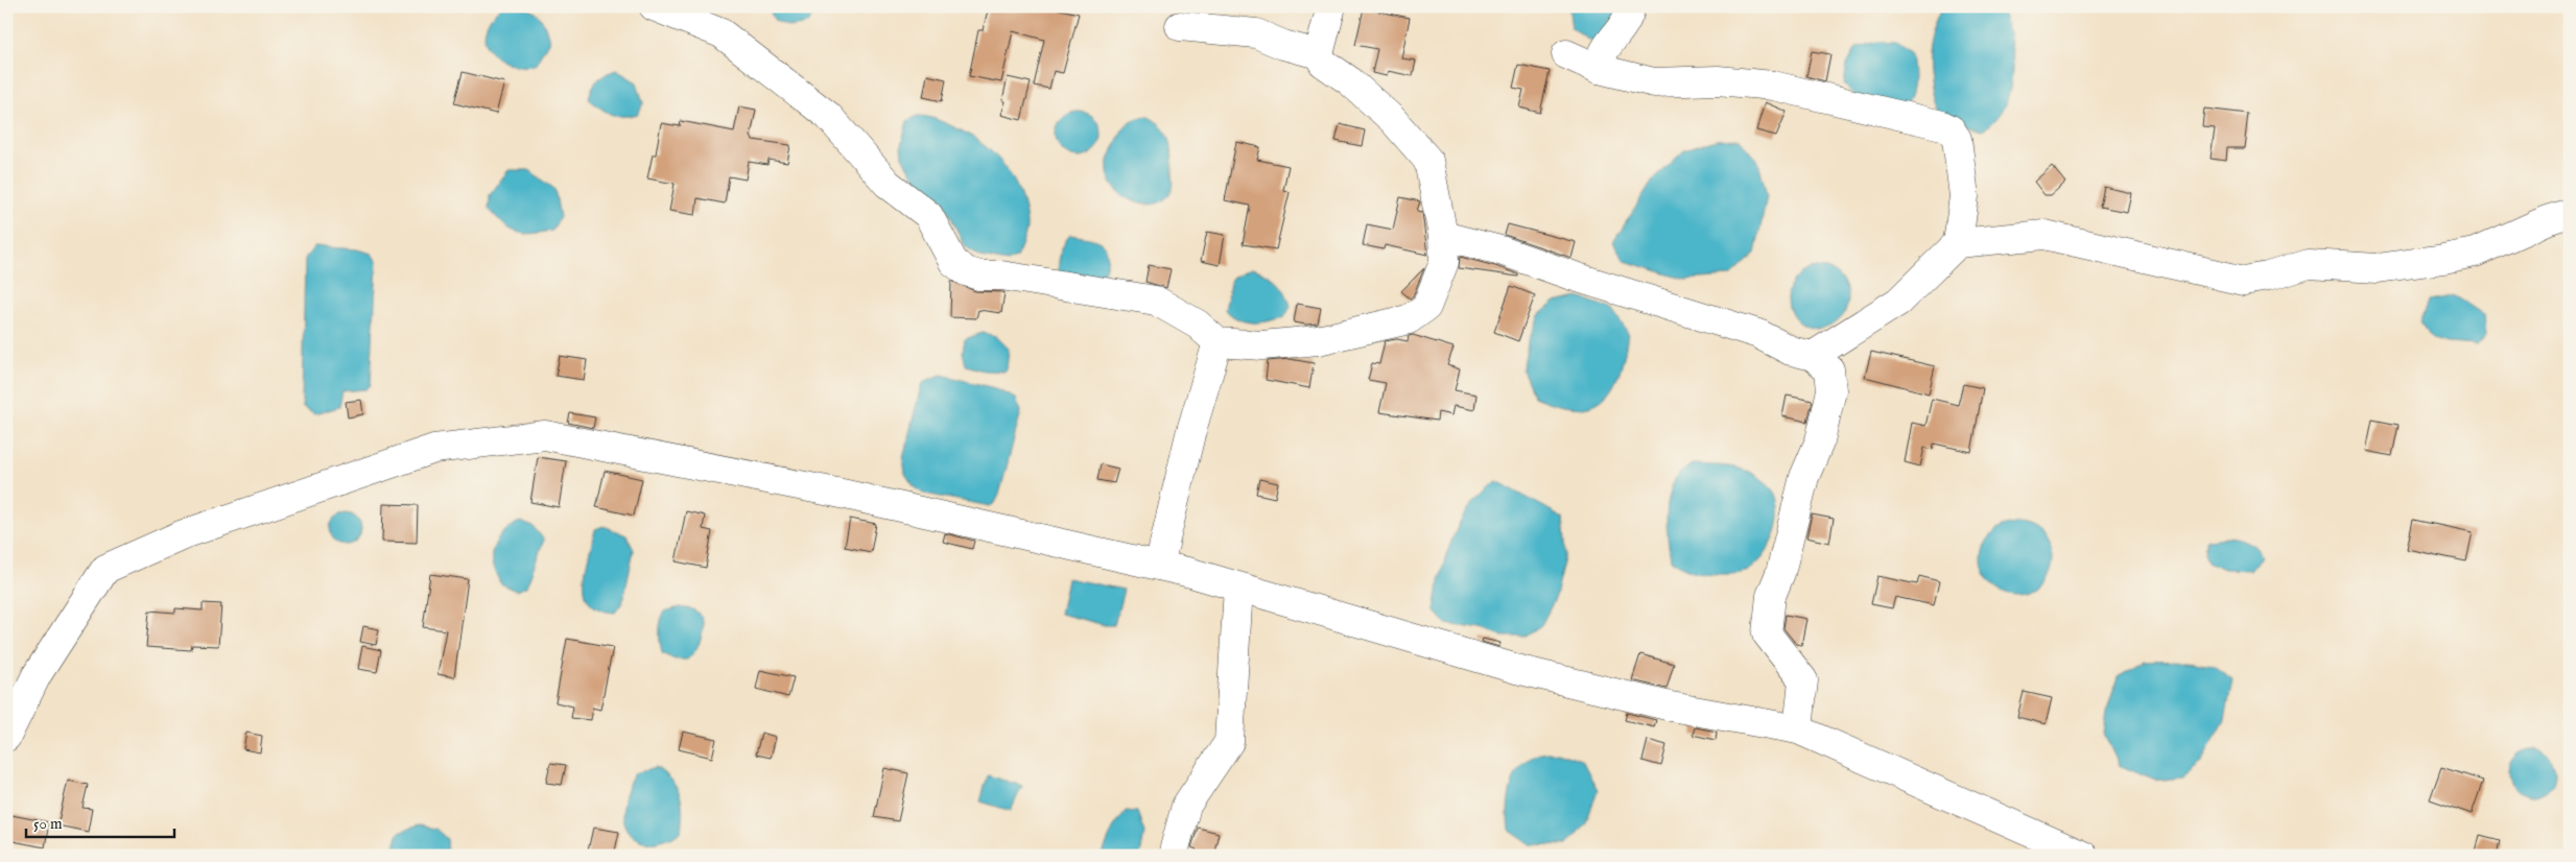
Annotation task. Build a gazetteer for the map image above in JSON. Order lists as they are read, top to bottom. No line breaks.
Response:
{"scale_bar":"50 m"}
